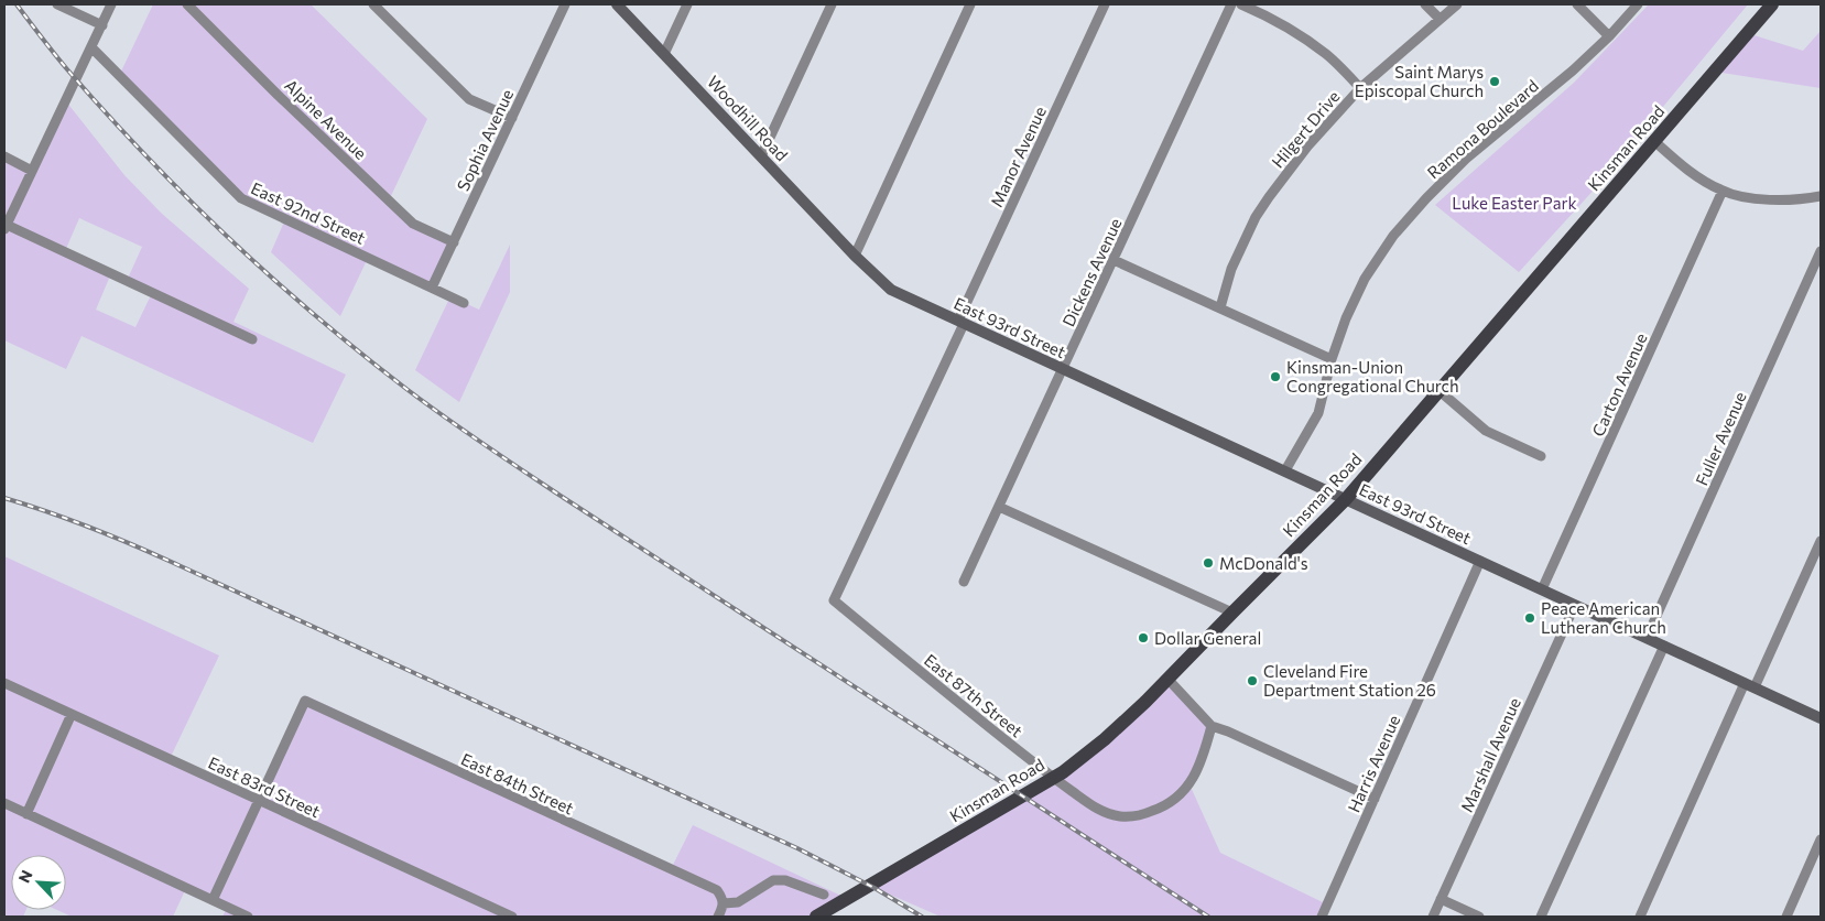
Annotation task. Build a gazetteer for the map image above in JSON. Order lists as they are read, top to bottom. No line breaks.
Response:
{"streets":{"main road":["Woodhill Road","Kinsman Road","East 93rd Street"],"street":["Alpine Avenue","Hilgert Drive","Ramona Boulevard","Sophia Avenue","Manor Avenue","East 92nd Street","Dickens Avenue","Carton Avenue","Fuller Avenue","East 87th Street","Marshall Avenue","Harris Avenue","East 84th Street","East 83rd Street"]},"crossings":[["Woodhill Road","East 93rd Street"],["Alpine Avenue","Sophia Avenue"],["Ramona Boulevard","East 93rd Street"],["Sophia Avenue","East 92nd Street"],["Kinsman Road","East 93rd Street"],["Manor Avenue","East 93rd Street"],["Manor Avenue","East 87th Street"],["Dickens Avenue","East 93rd Street"],["East 93rd Street","Carton Avenue"],["East 93rd Street","Fuller Avenue"],["East 93rd Street","Marshall Avenue"],["East 93rd Street","Harris Avenue"],["East 84th Street","East 83rd Street"]],"parks":["Luke Easter Park"],"places":["Saint Marys Episcopal Church","Kinsman-Union Congregational Church","McDonald's","Peace American Lutheran Church","Dollar General","Cleveland Fire Department Station 26"],"north":"top left"}
